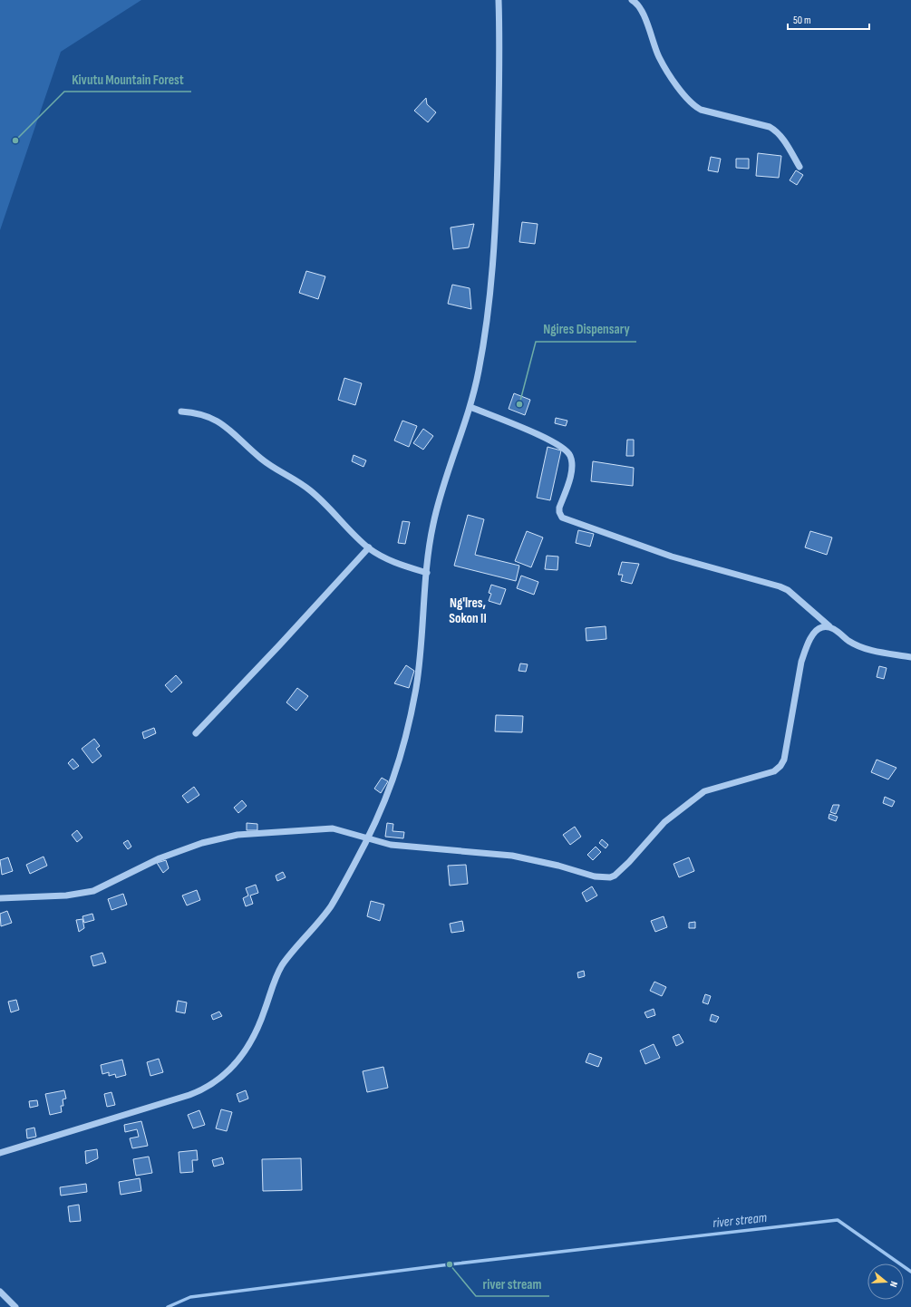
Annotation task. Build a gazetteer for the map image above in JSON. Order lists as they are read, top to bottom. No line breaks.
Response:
{"districts":["Ng'lres, Sokon II"],"water":["river stream"],"places":["Kivutu Mountain Forest","Ngires Dispensary","river stream"],"scale_bar":"50 m","north":"right"}
